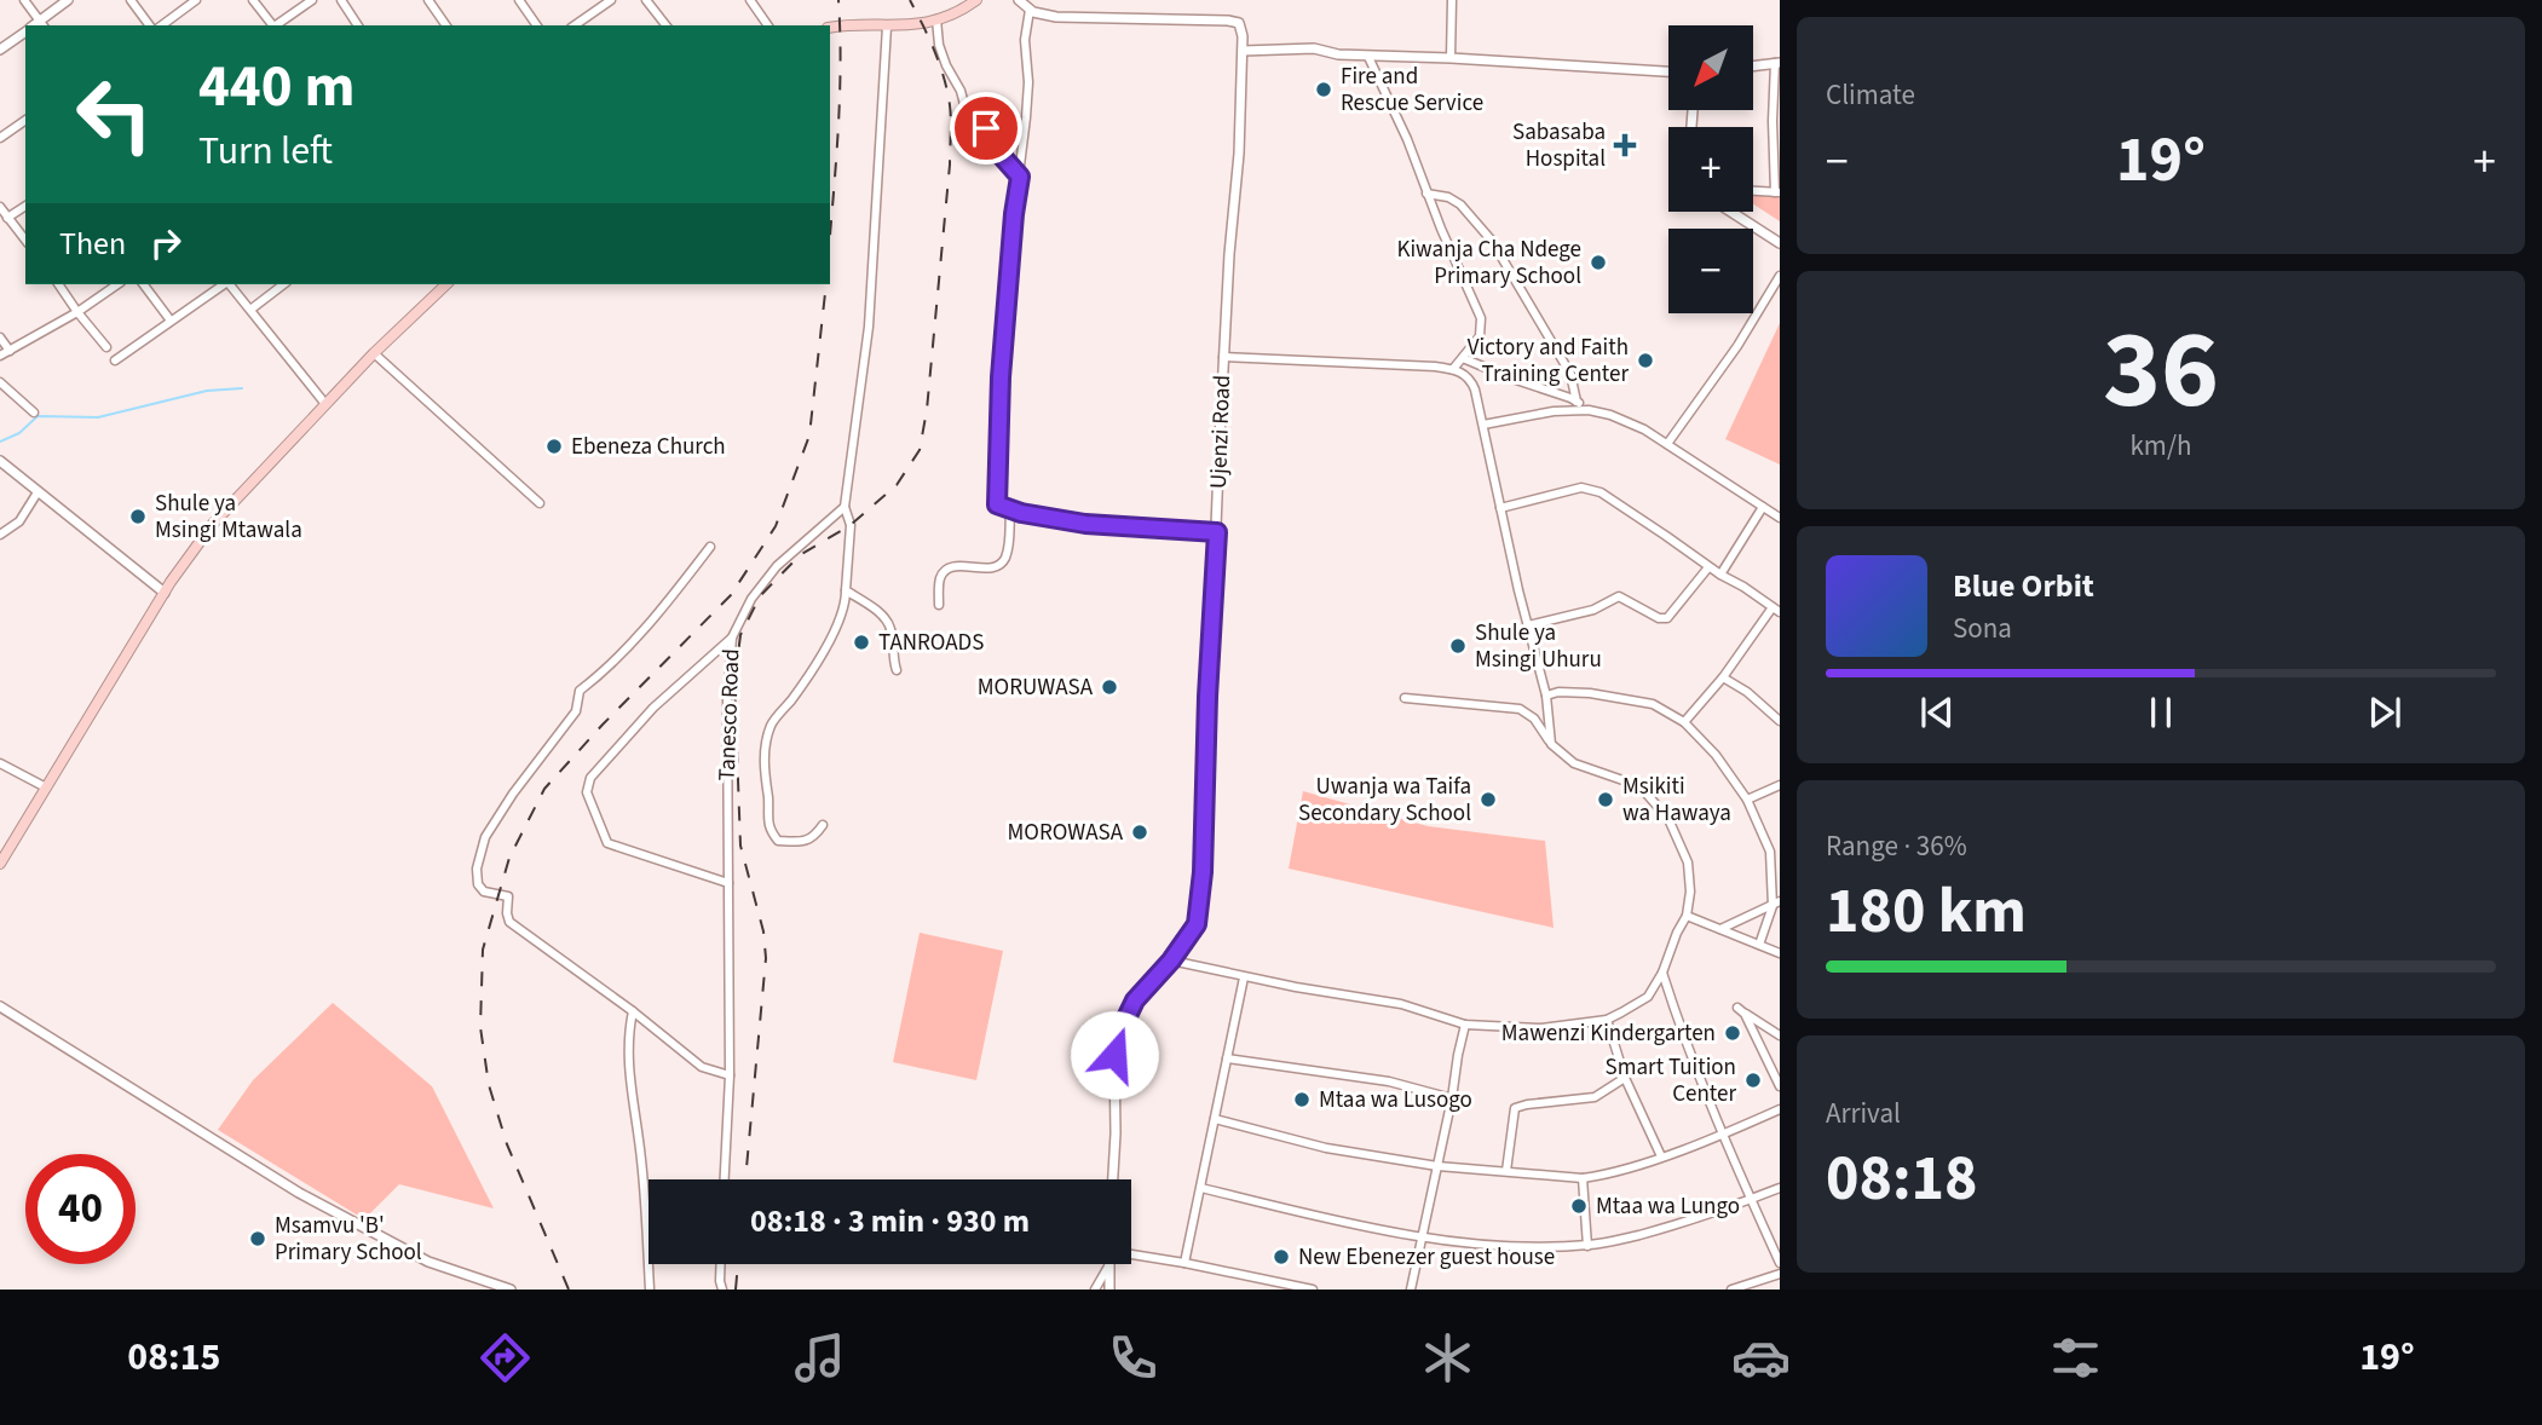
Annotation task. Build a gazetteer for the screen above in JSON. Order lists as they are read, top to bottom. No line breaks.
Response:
{"streets":{"street":["Ujenzi Road","Tanesco Road"]},"places":{"other":["Fire and Rescue Service","Kiwanja Cha Ndege Primary School","Victory and Faith Training Center","Ebeneza Church","Shule ya Msingi Mtawala","TANROADS","Shule ya Msingi Uhuru","MORUWASA","Uwanja wa Taifa Secondary School","Msikiti wa Hawaya","MOROWASA","Mawenzi Kindergarten","Smart Tuition Center","Mtaa wa Lusogo","Mtaa wa Lungo","Msamvu 'B' Primary School","New Ebenezer guest house"],"health":["Sabasaba Hospital"]},"north":"bottom left","page":{"tile":["Climate",["36","km/h"],["Range · 36%","180 km"],["Arrival","08:18"]],"map_buttons":["+","−"],"turn":["440 m","Turn left"],"heat":["−","19°","+"],"then":"Then","song":["Blue Orbit","Sona"],"limit":"40","trip":"08:18 · 3 min · 930 m","tabs":["08:15","19°"]}}
